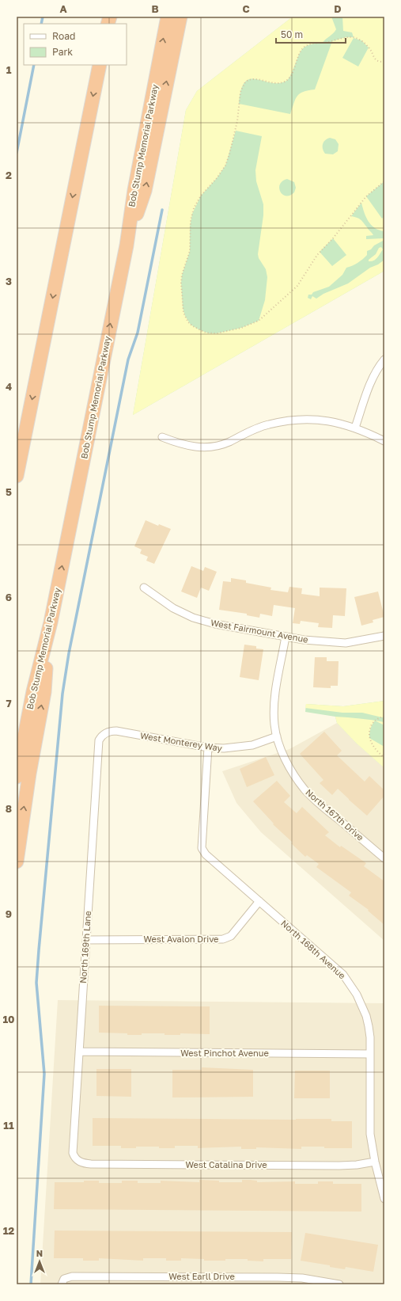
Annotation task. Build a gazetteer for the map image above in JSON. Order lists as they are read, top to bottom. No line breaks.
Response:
{"streets":{"highway":["Bob Stump Memorial Parkway"],"street":["West Fairmount Avenue","West Monterey Way","North 167th Drive","West Avalon Drive","North 169th Lane","North 168th Avenue","West Pinchot Avenue","West Catalina Drive","West Earll Drive"]},"crossings":[["West Fairmount Avenue","North 167th Drive"],["West Monterey Way","North 167th Drive"],["West Monterey Way","North 169th Lane"],["West Monterey Way","North 168th Avenue"],["West Avalon Drive","North 169th Lane"],["West Avalon Drive","North 168th Avenue"],["North 169th Lane","West Pinchot Avenue"],["North 169th Lane","West Catalina Drive"],["North 168th Avenue","West Pinchot Avenue"],["North 168th Avenue","West Catalina Drive"]],"legend":["Road","Park"],"scale_bar":"50 m","north":"top","grid":{"columns":["A","B","C","D"],"rows":["1","2","3","4","5","6","7","8","9","10","11","12"]}}
